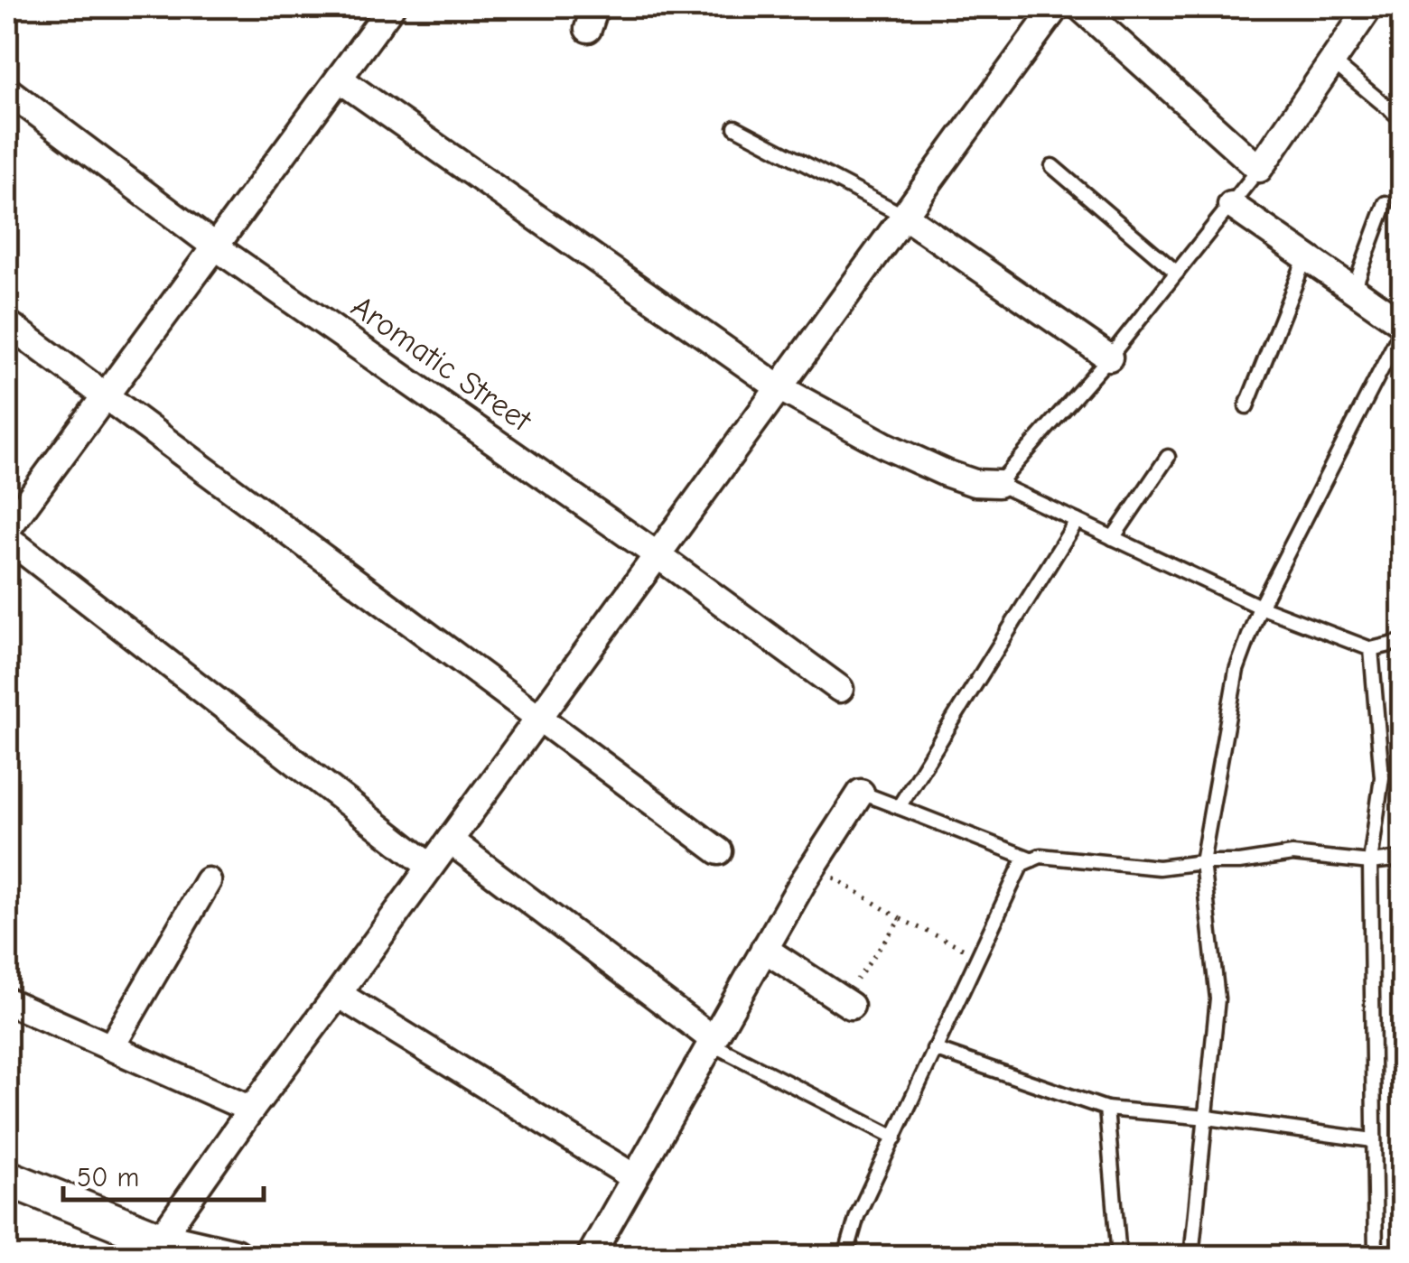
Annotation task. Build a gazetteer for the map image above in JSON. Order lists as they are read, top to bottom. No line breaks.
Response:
{"streets":{"street":["Aromatic Street"]},"scale_bar":"50 m"}
